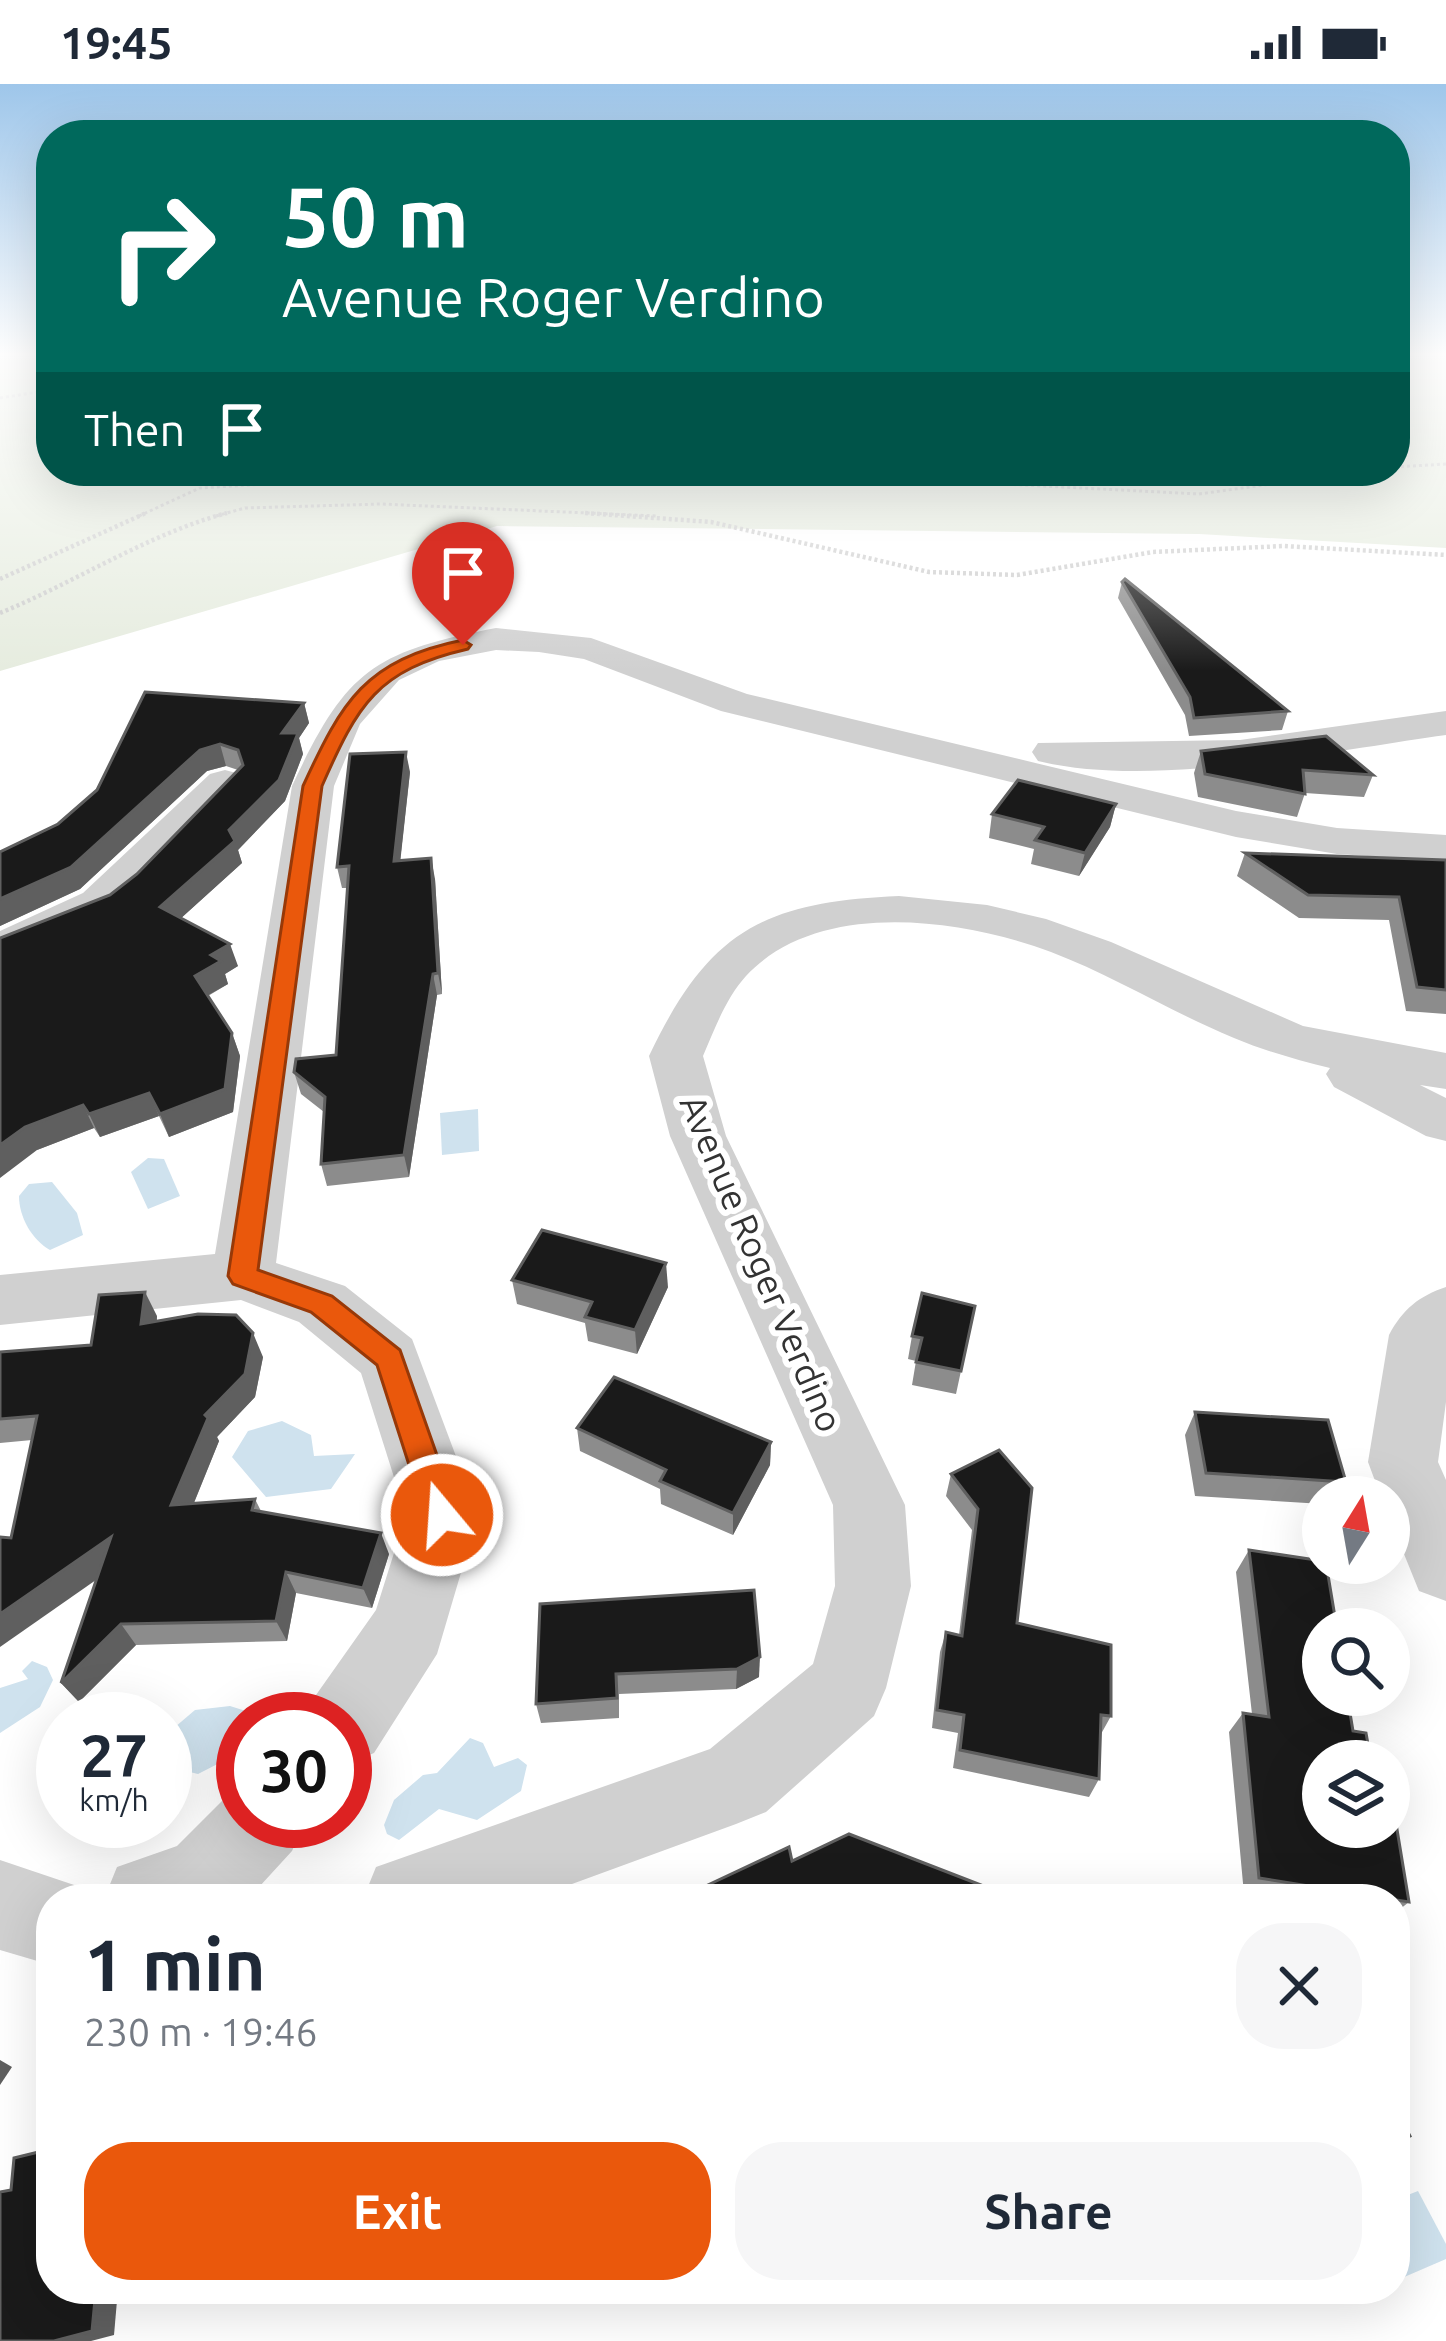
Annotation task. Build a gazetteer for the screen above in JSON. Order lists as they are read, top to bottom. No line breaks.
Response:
{"streets":{"street":["Avenue Roger Verdino"]},"north":"top","page":{"status":"19:45","turn":["50 m","Avenue Roger Verdino"],"then":"Then","speed":"27 km/h","limit":"30","heading":["1 min","230 m · 19:46"],"buttons":["Exit","Share"]}}
